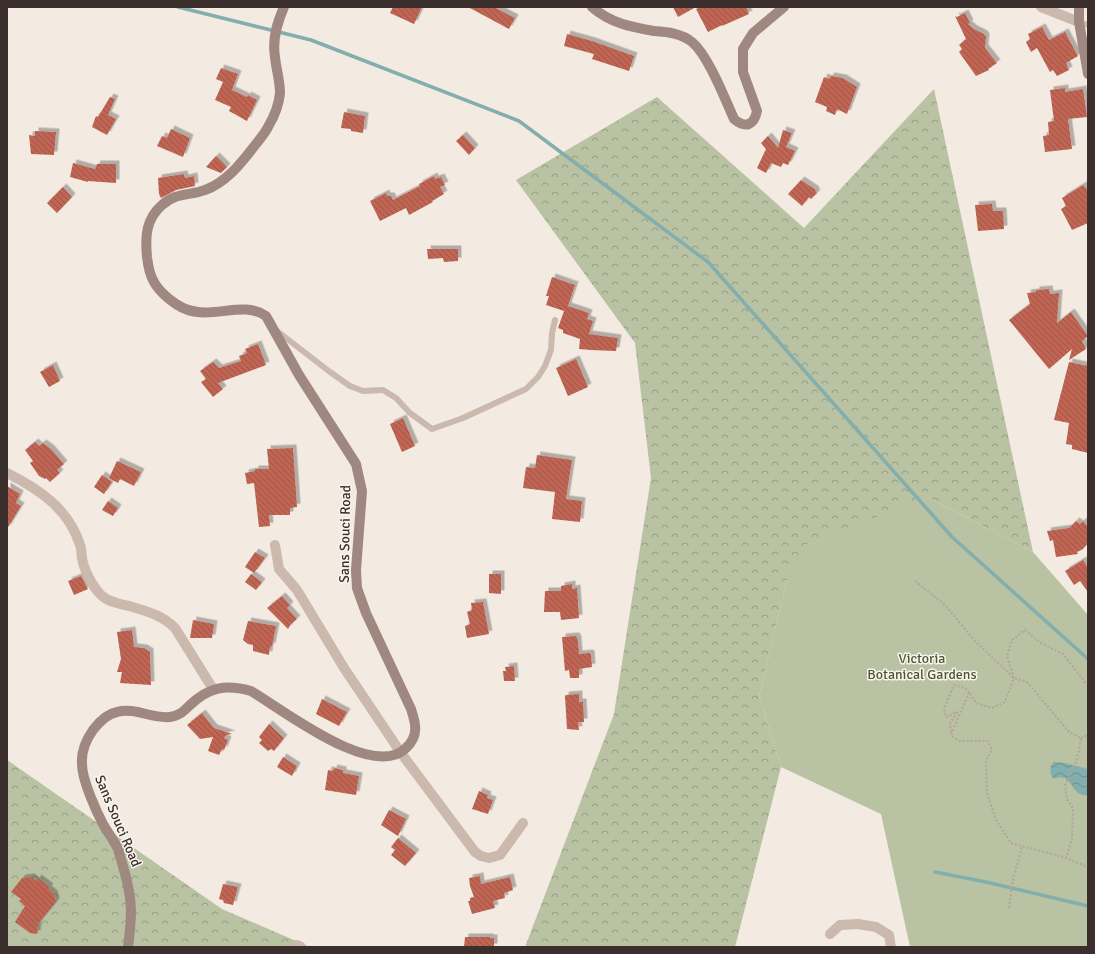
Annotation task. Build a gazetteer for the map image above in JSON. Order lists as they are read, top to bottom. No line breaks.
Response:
{"streets":{"main road":["Sans Souci Road"]},"parks":["Victoria Botanical Gardens"]}
